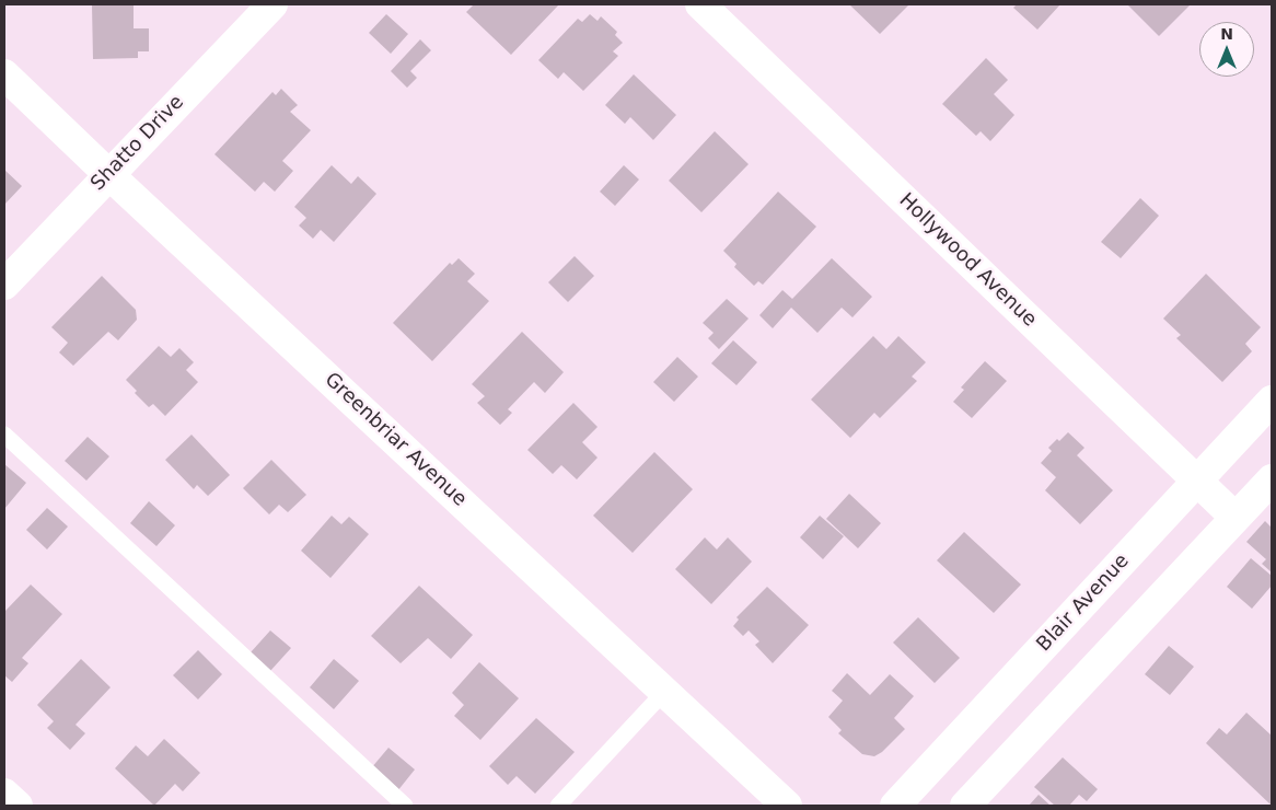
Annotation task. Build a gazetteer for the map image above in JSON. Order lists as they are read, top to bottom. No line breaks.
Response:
{"streets":{"street":["Shatto Drive","Hollywood Avenue","Greenbriar Avenue","Blair Avenue"]},"crossings":[["Shatto Drive","Greenbriar Avenue"],["Hollywood Avenue","Blair Avenue"]],"north":"top"}
